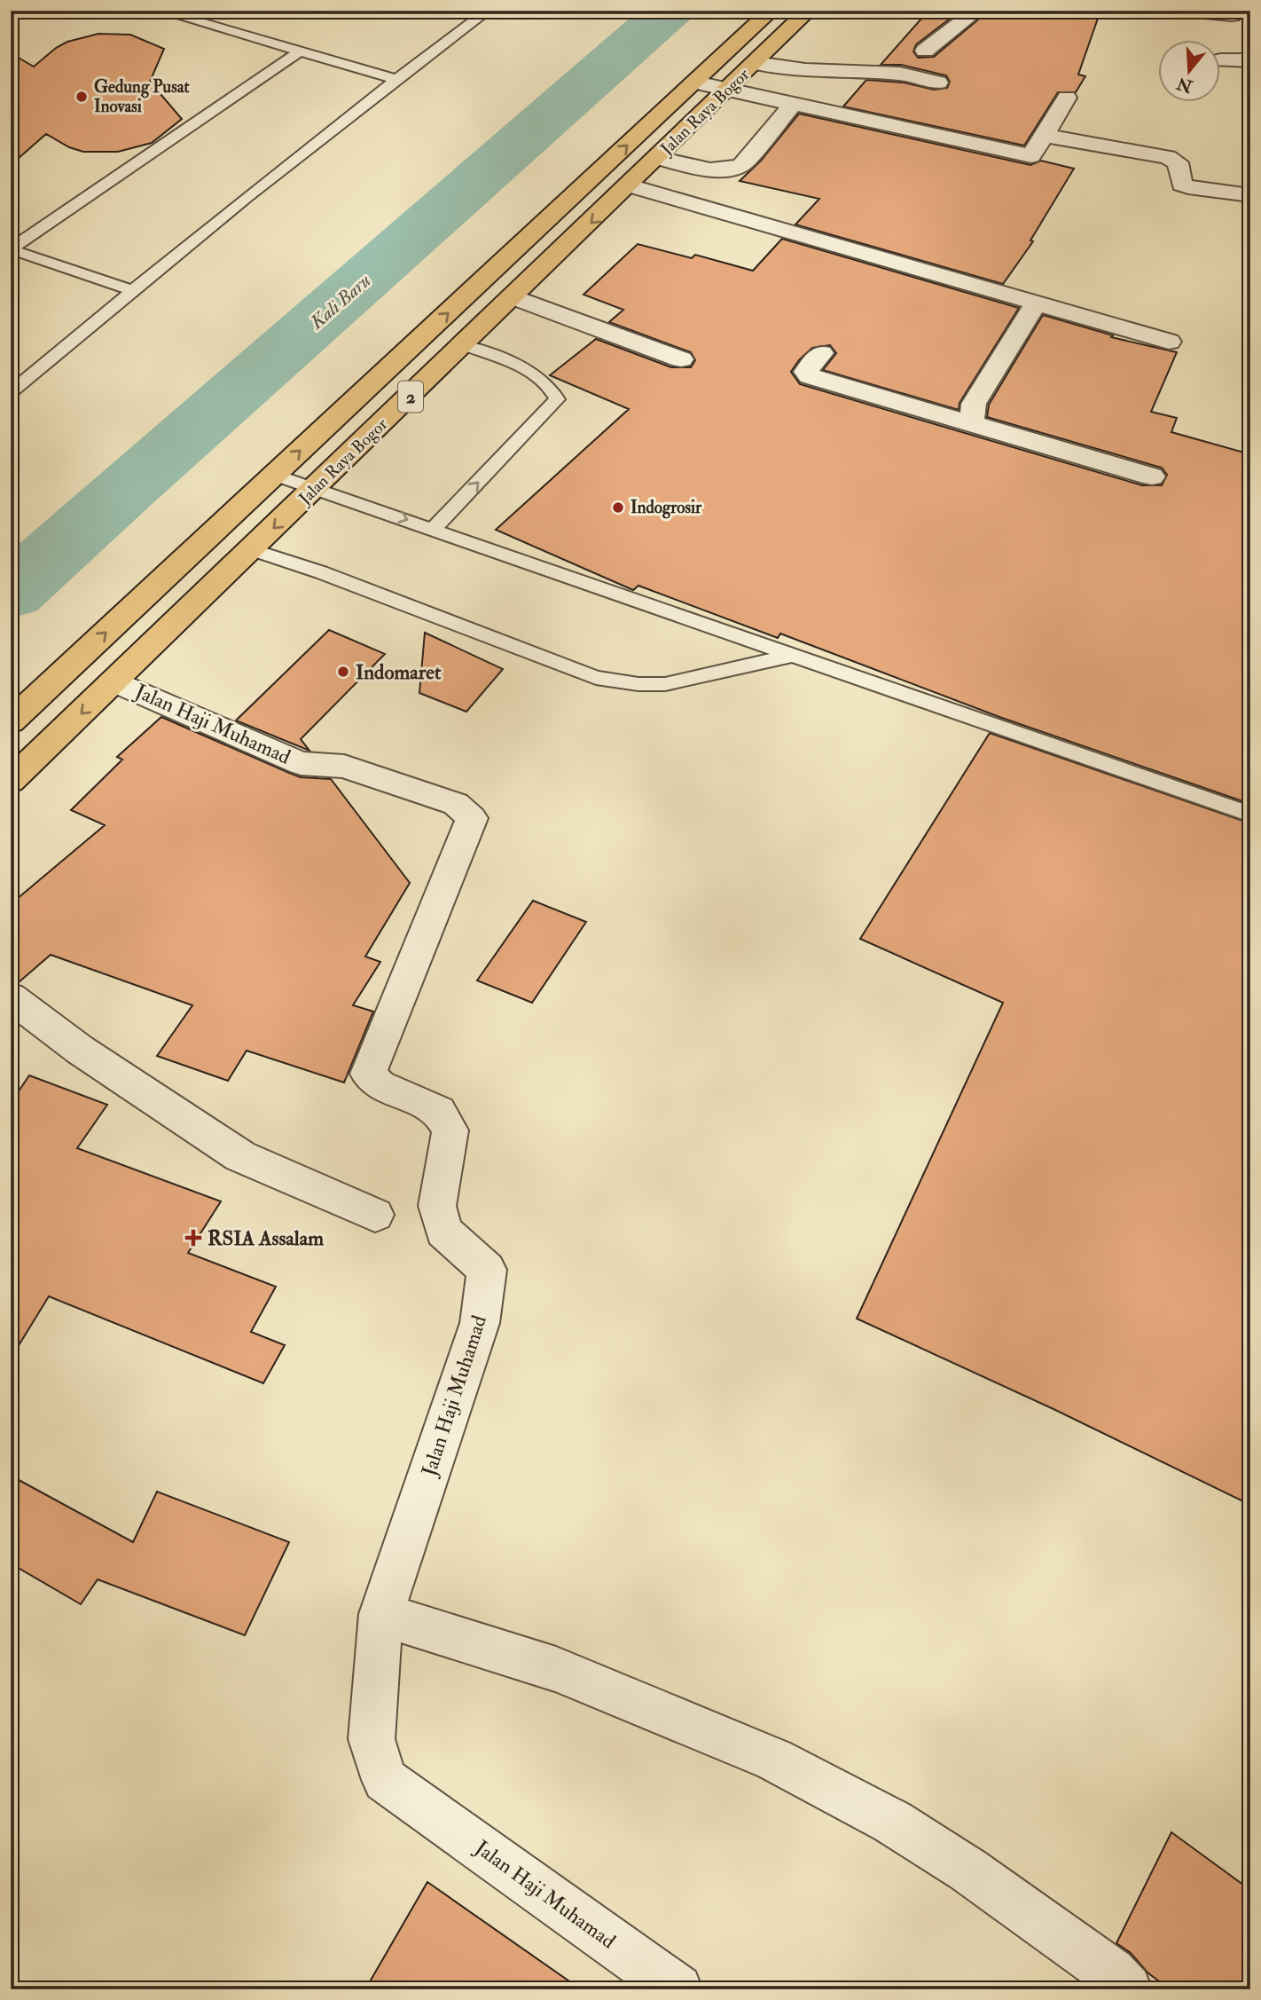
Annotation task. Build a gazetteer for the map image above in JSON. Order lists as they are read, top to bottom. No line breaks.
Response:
{"streets":{"highway":["Jalan Raya Bogor","2"],"street":["Jalan Haji Muhamad"]},"crossings":[["Jalan Raya Bogor","Jalan Haji Muhamad"]],"water":["Kali Baru"],"places":{"other":["Gedung Pusat Inovasi","Indogrosir","Indomaret"],"health":["RSIA Assalam"]},"north":"bottom"}
